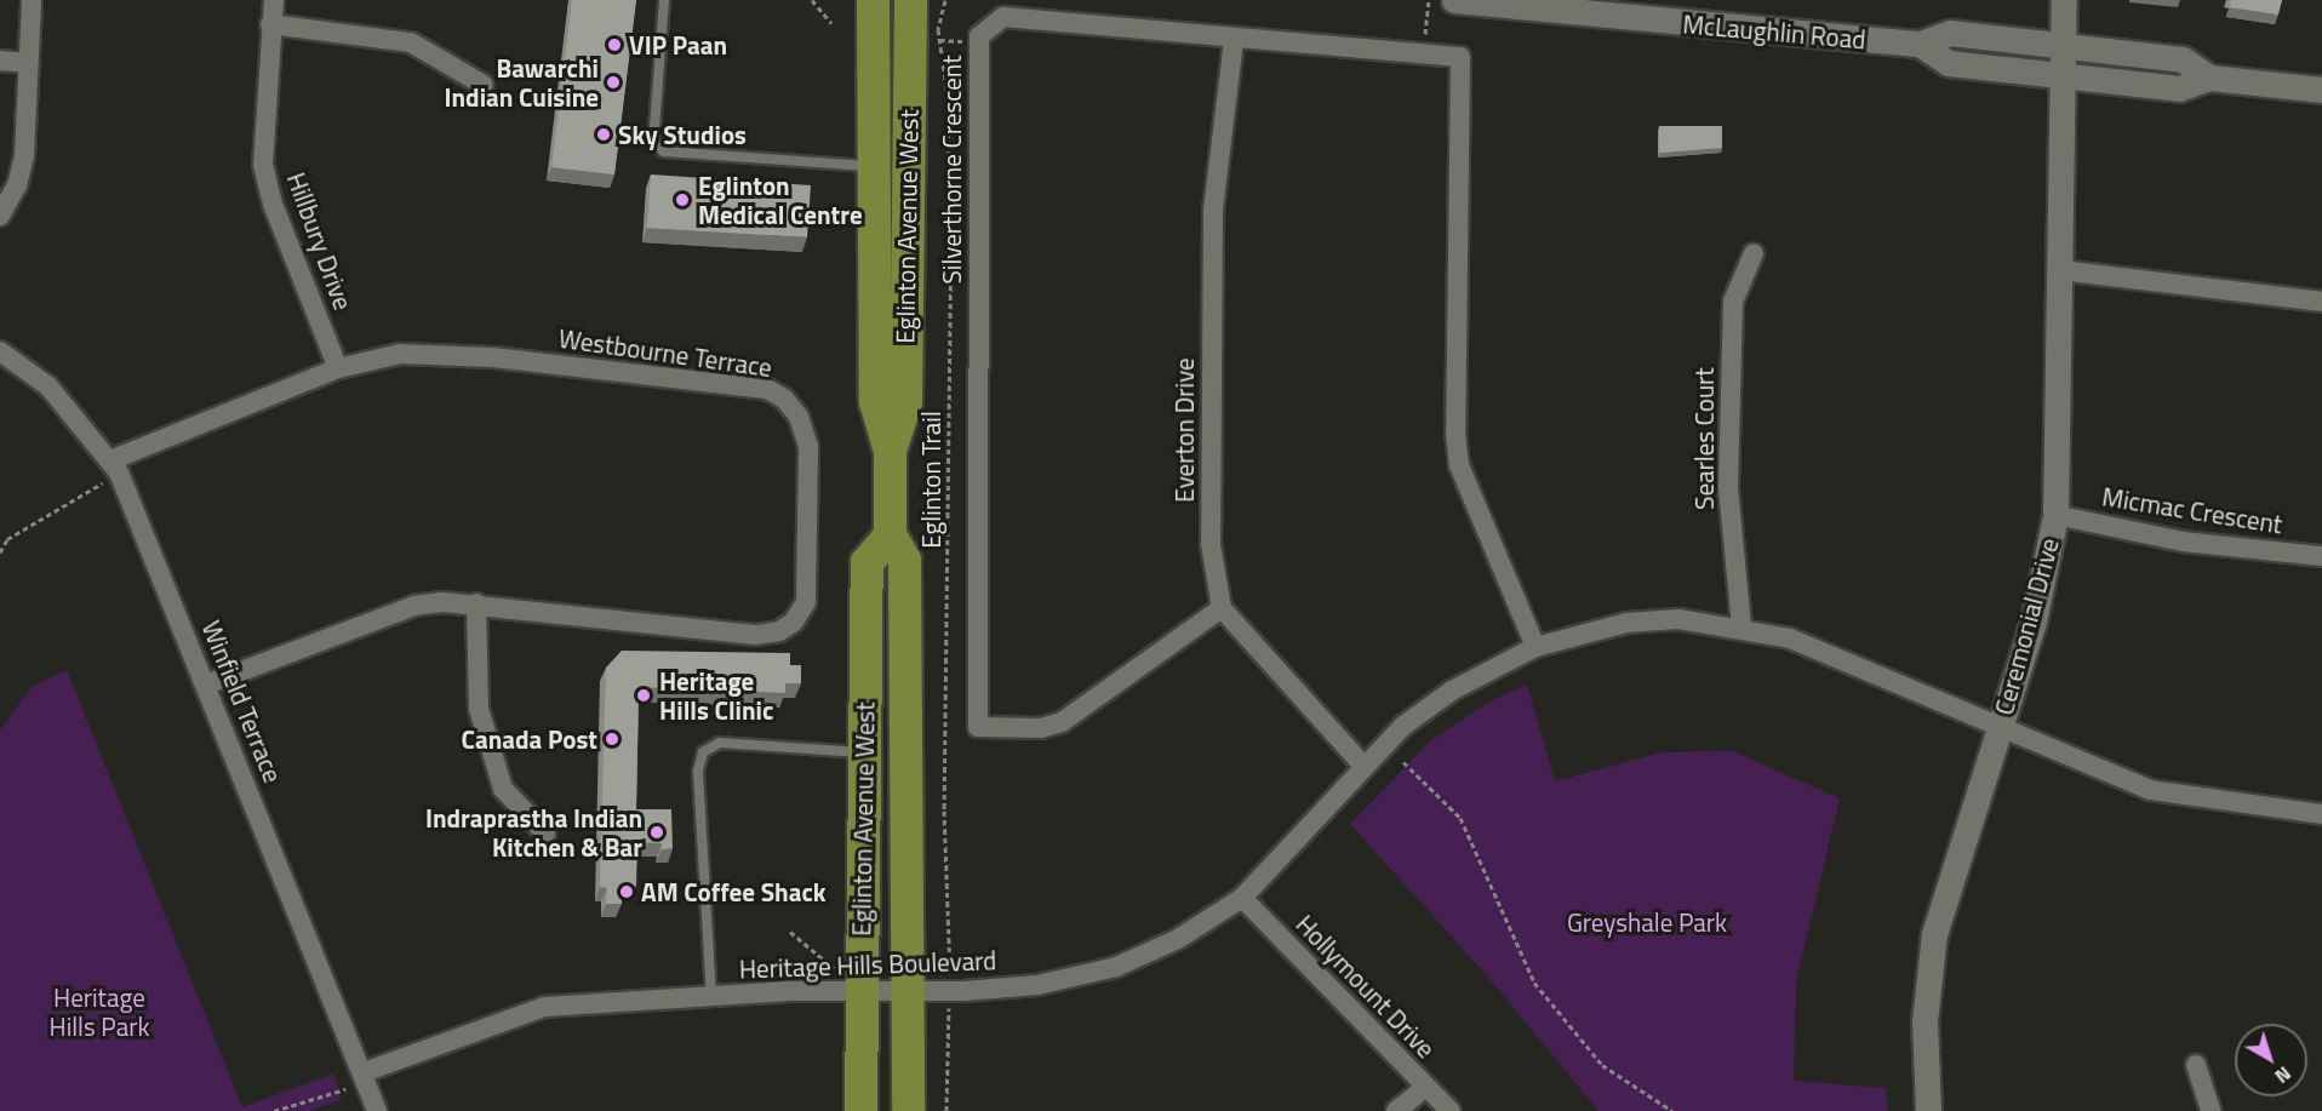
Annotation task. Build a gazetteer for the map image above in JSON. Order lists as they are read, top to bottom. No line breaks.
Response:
{"streets":{"main road":["Eglinton Avenue West"],"street":["McLaughlin Road","Silverthorne Crescent","Hillbury Drive","Westbourne Terrace","Everton Drive","Searles Court","Micmac Crescent","Ceremonial Drive","Winfield Terrace","Heritage Hills Boulevard","Hollymount Drive"],"path":["Eglinton Trail"]},"crossings":[["McLaughlin Road","Ceremonial Drive"],["Silverthorne Crescent","Everton Drive"],["Silverthorne Crescent","Heritage Hills Boulevard"],["Eglinton Avenue West","Heritage Hills Boulevard"],["Hillbury Drive","Westbourne Terrace"],["Westbourne Terrace","Winfield Terrace"],["Searles Court","Heritage Hills Boulevard"],["Micmac Crescent","Ceremonial Drive"],["Ceremonial Drive","Heritage Hills Boulevard"],["Winfield Terrace","Heritage Hills Boulevard"],["Heritage Hills Boulevard","Hollymount Drive"]],"parks":["Greyshale Park","Heritage Hills Park"],"places":["VIP Paan","Bawarchi Indian Cuisine","Sky Studios","Eglinton Medical Centre","Heritage Hills Clinic","Canada Post","Indraprastha Indian Kitchen & Bar","AM Coffee Shack"],"north":"bottom right"}
